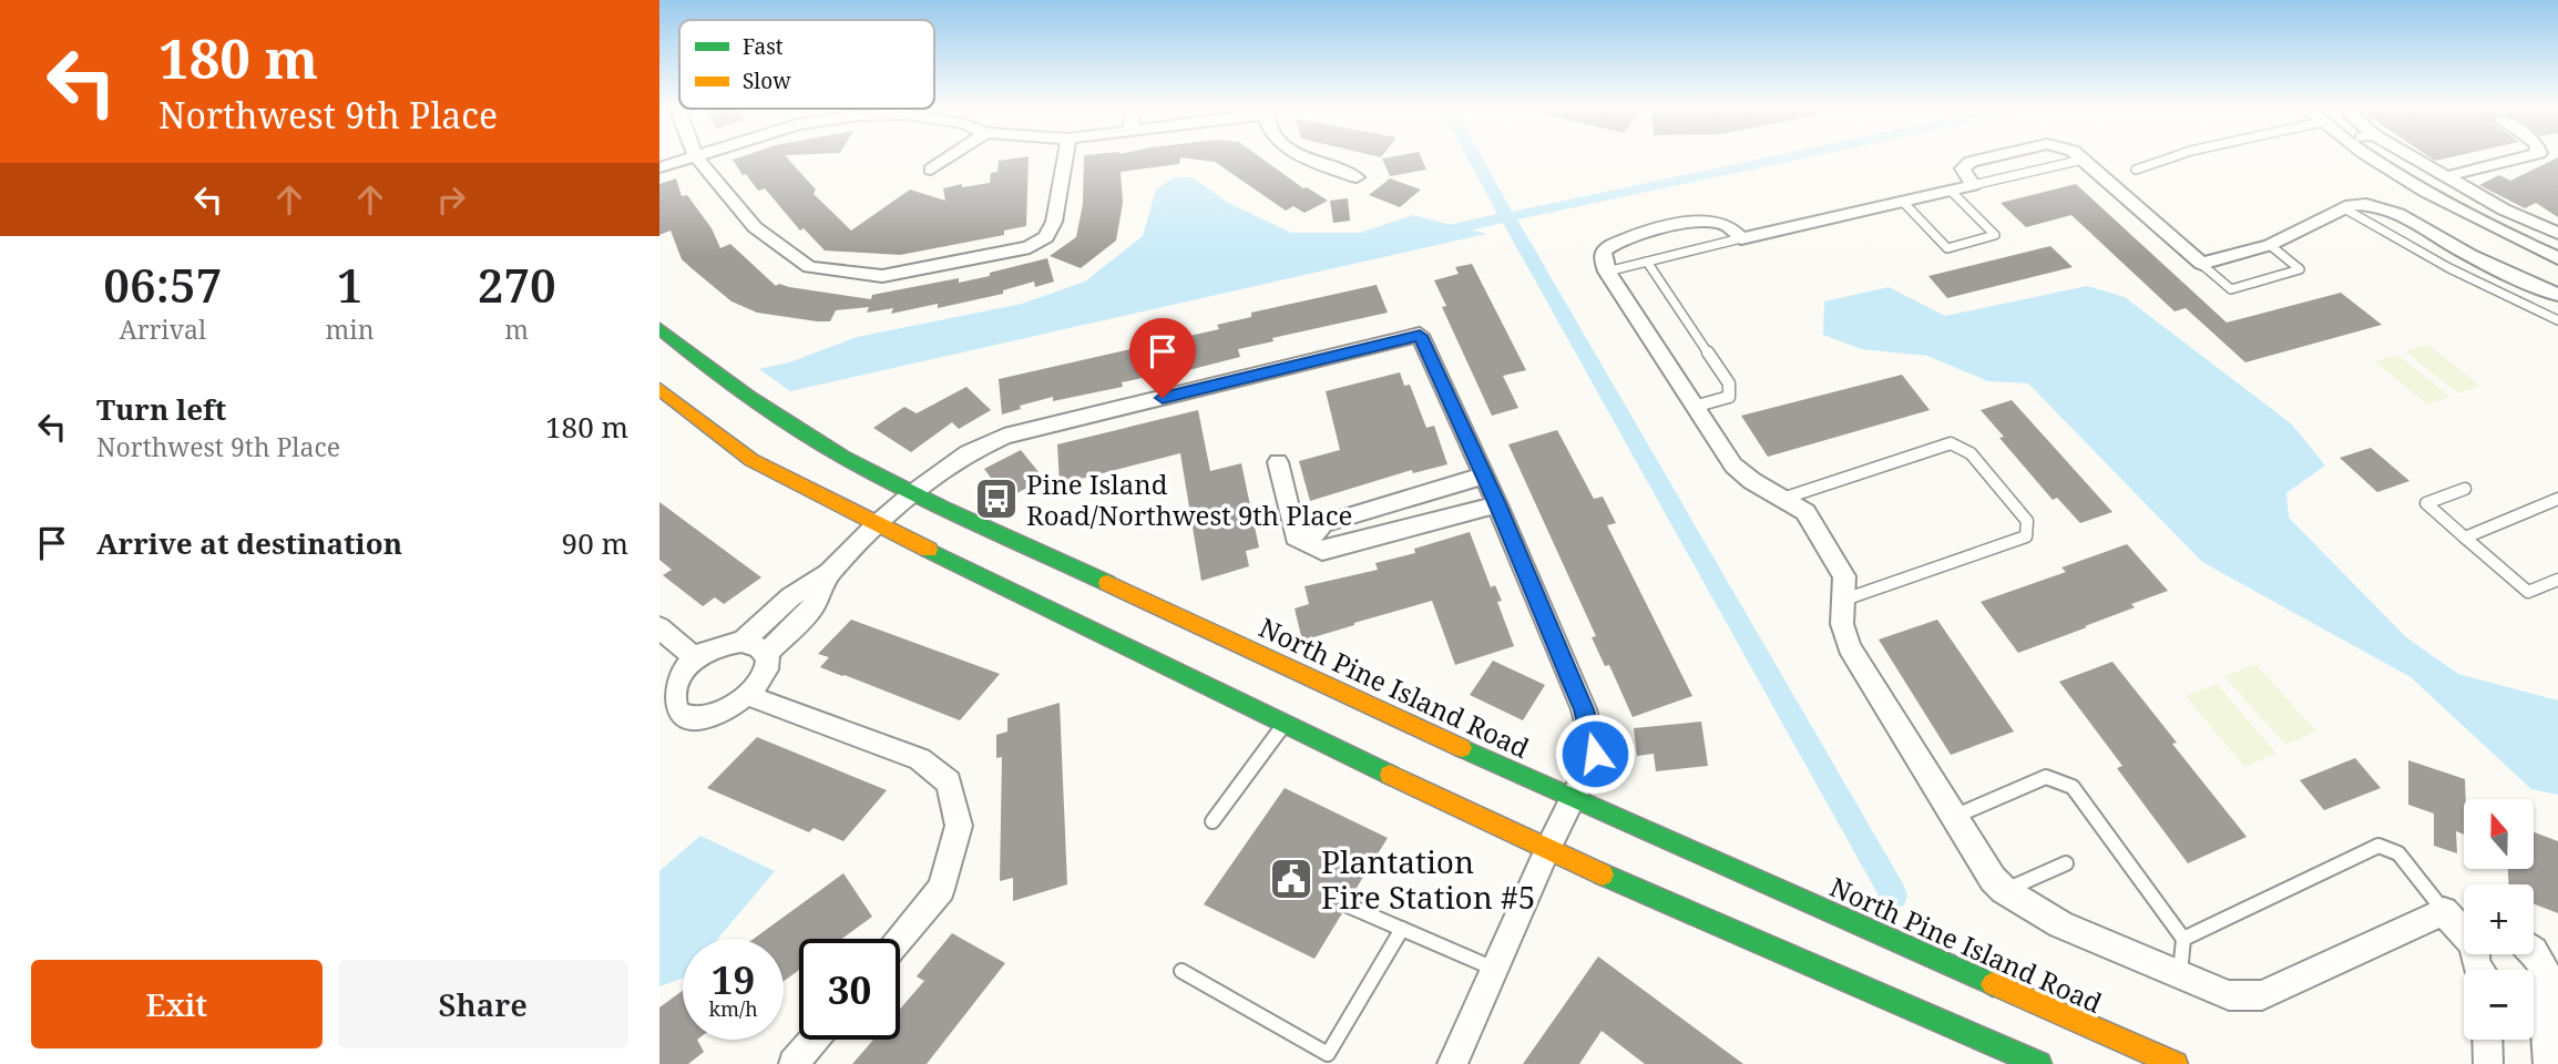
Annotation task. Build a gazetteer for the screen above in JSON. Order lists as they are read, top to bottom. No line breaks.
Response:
{"streets":{"main road":["North Pine Island Road"]},"places":{"bus stop":["Pine Island Road/Northwest 9th Place"],"public building":["Plantation Fire Station #5"]},"legend":["Fast","Slow"],"north":"top","page":{"turn":["180 m","Northwest 9th Place"],"eta":["06:57","Arrival","1","min","270","m"],"list":[{"name":"Turn left","note":"Northwest 9th Place","value":"180 m"},{"name":"Arrive at destination","value":"90 m"}],"map_buttons":["+","−"],"speed":"19 km/h","limit":"30","buttons":["Exit","Share"]}}
